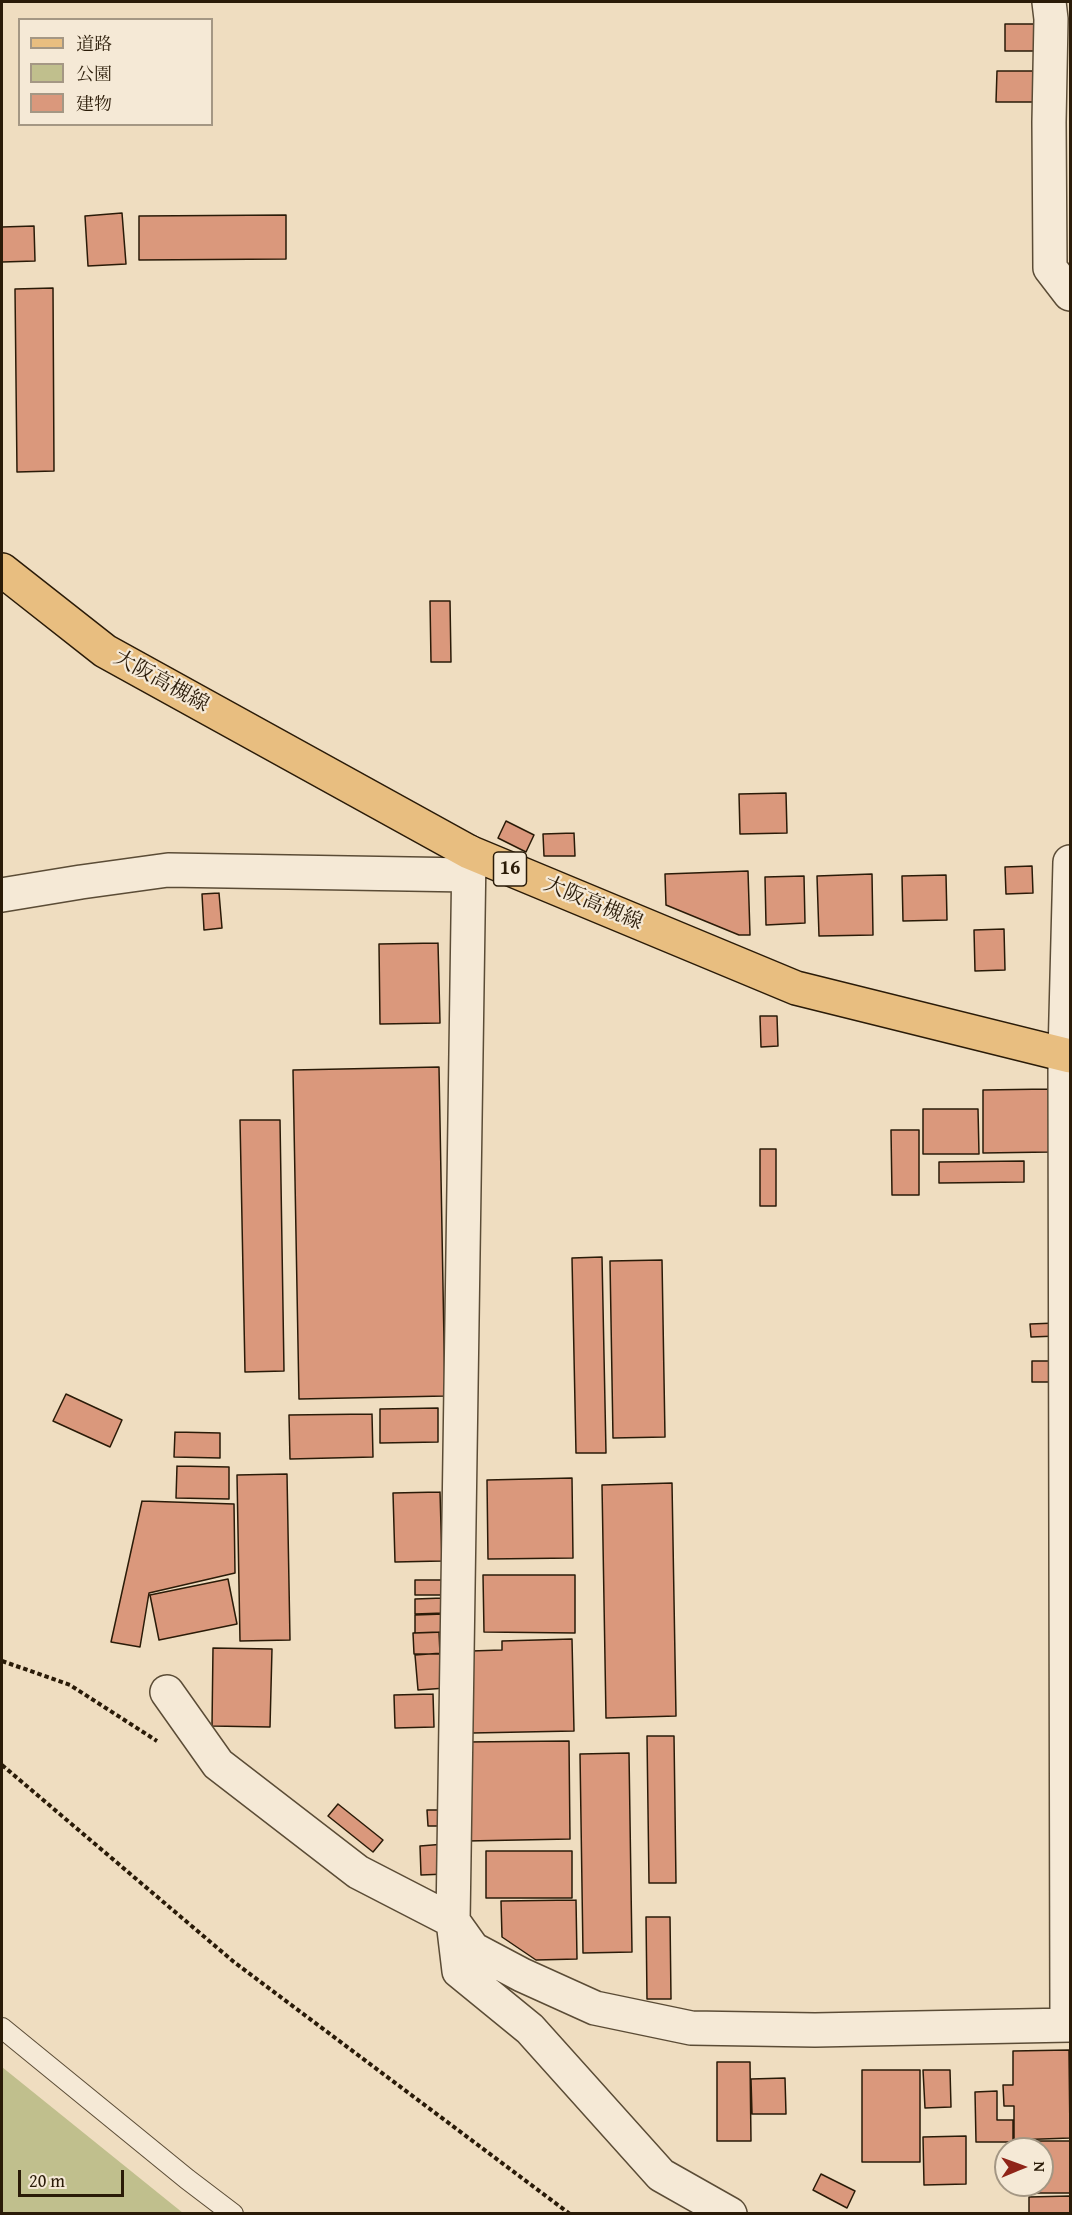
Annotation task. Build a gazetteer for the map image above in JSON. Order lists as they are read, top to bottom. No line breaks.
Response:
{"streets":{"main road":["大阪高槻線","16"]},"legend":["道路","公園","建物"],"scale_bar":"20 m","north":"right"}
